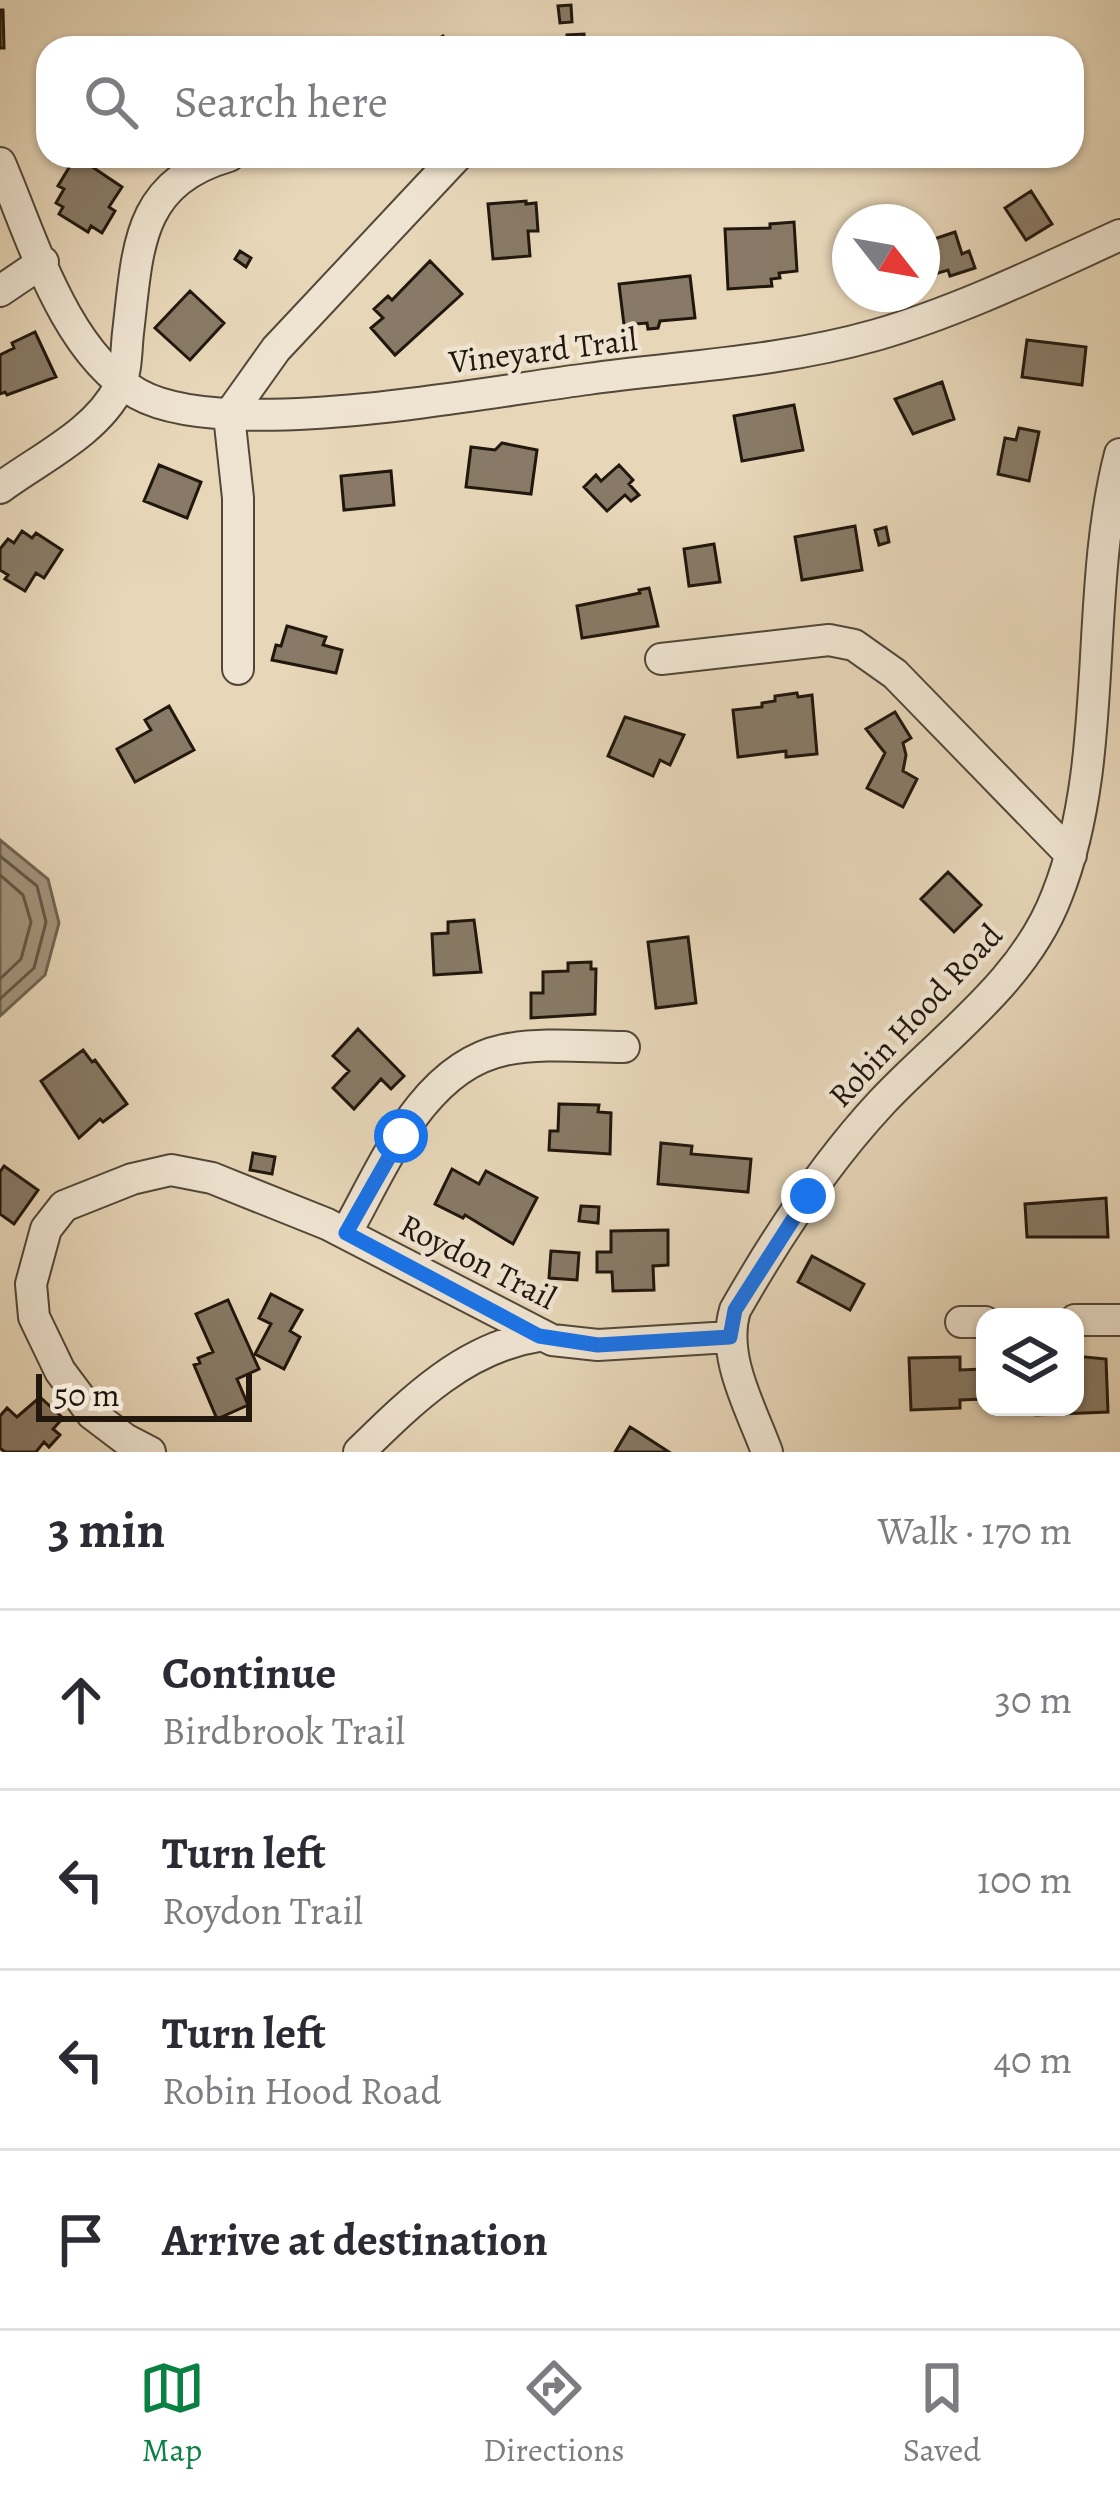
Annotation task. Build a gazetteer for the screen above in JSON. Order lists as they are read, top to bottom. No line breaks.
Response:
{"streets":{"street":["Vineyard Trail","Robin Hood Road","Roydon Trail"]},"crossings":[["Robin Hood Road","Roydon Trail"]],"scale_bar":"50 m","north":"bottom right","page":{"search":"Search here","scale":"50 m","heading":["3 min","Walk · 170 m"],"list":[["Continue","Birdbrook Trail","30 m"],["Turn left","Roydon Trail","100 m"],["Turn left","Robin Hood Road","40 m"],"Arrive at destination"],"nav":["Map","Directions","Saved"]}}
